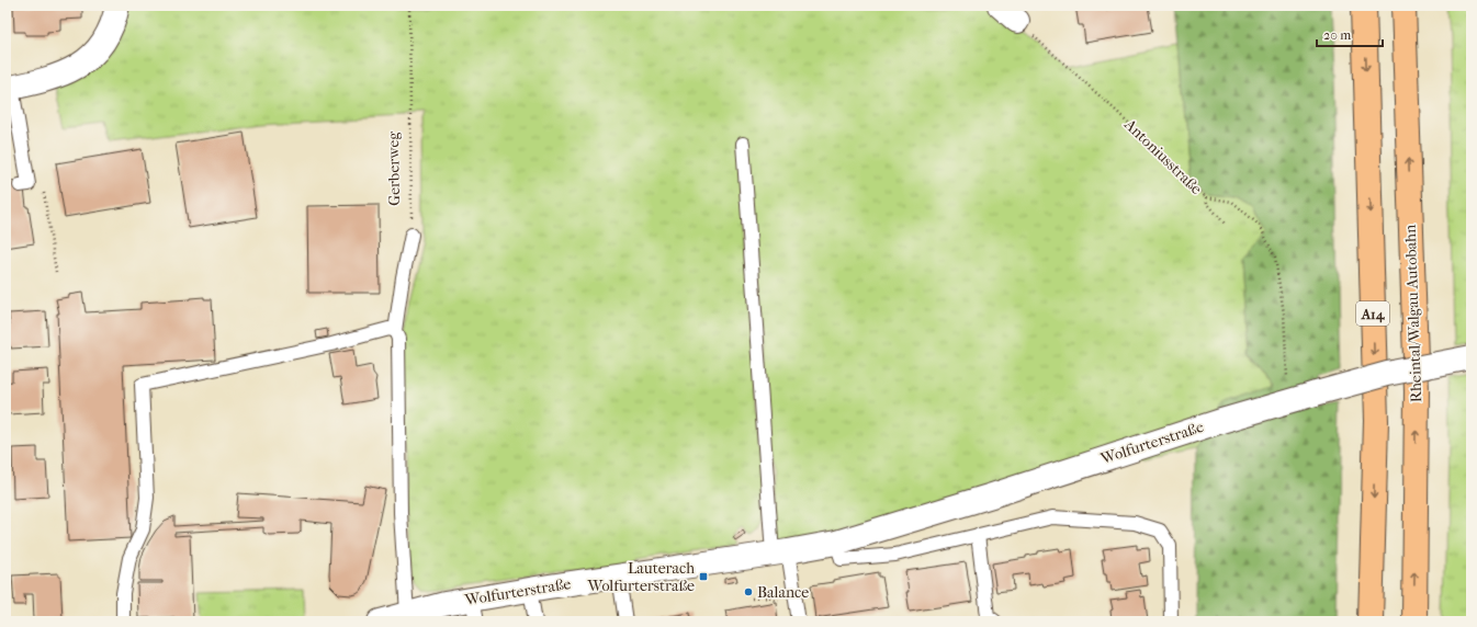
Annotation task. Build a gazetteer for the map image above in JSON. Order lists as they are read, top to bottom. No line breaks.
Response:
{"streets":{"highway":["A14","Rheintal/Walgau Autobahn"],"street":["Wolfurterstraße"],"path":["Antoniusstraße","Gerberweg"]},"crossings":[["Antoniusstraße","Wolfurterstraße"]],"places":{"transit":["Lauterach Wolfurterstraße"],"other":["Balance"]},"scale_bar":"20 m"}
